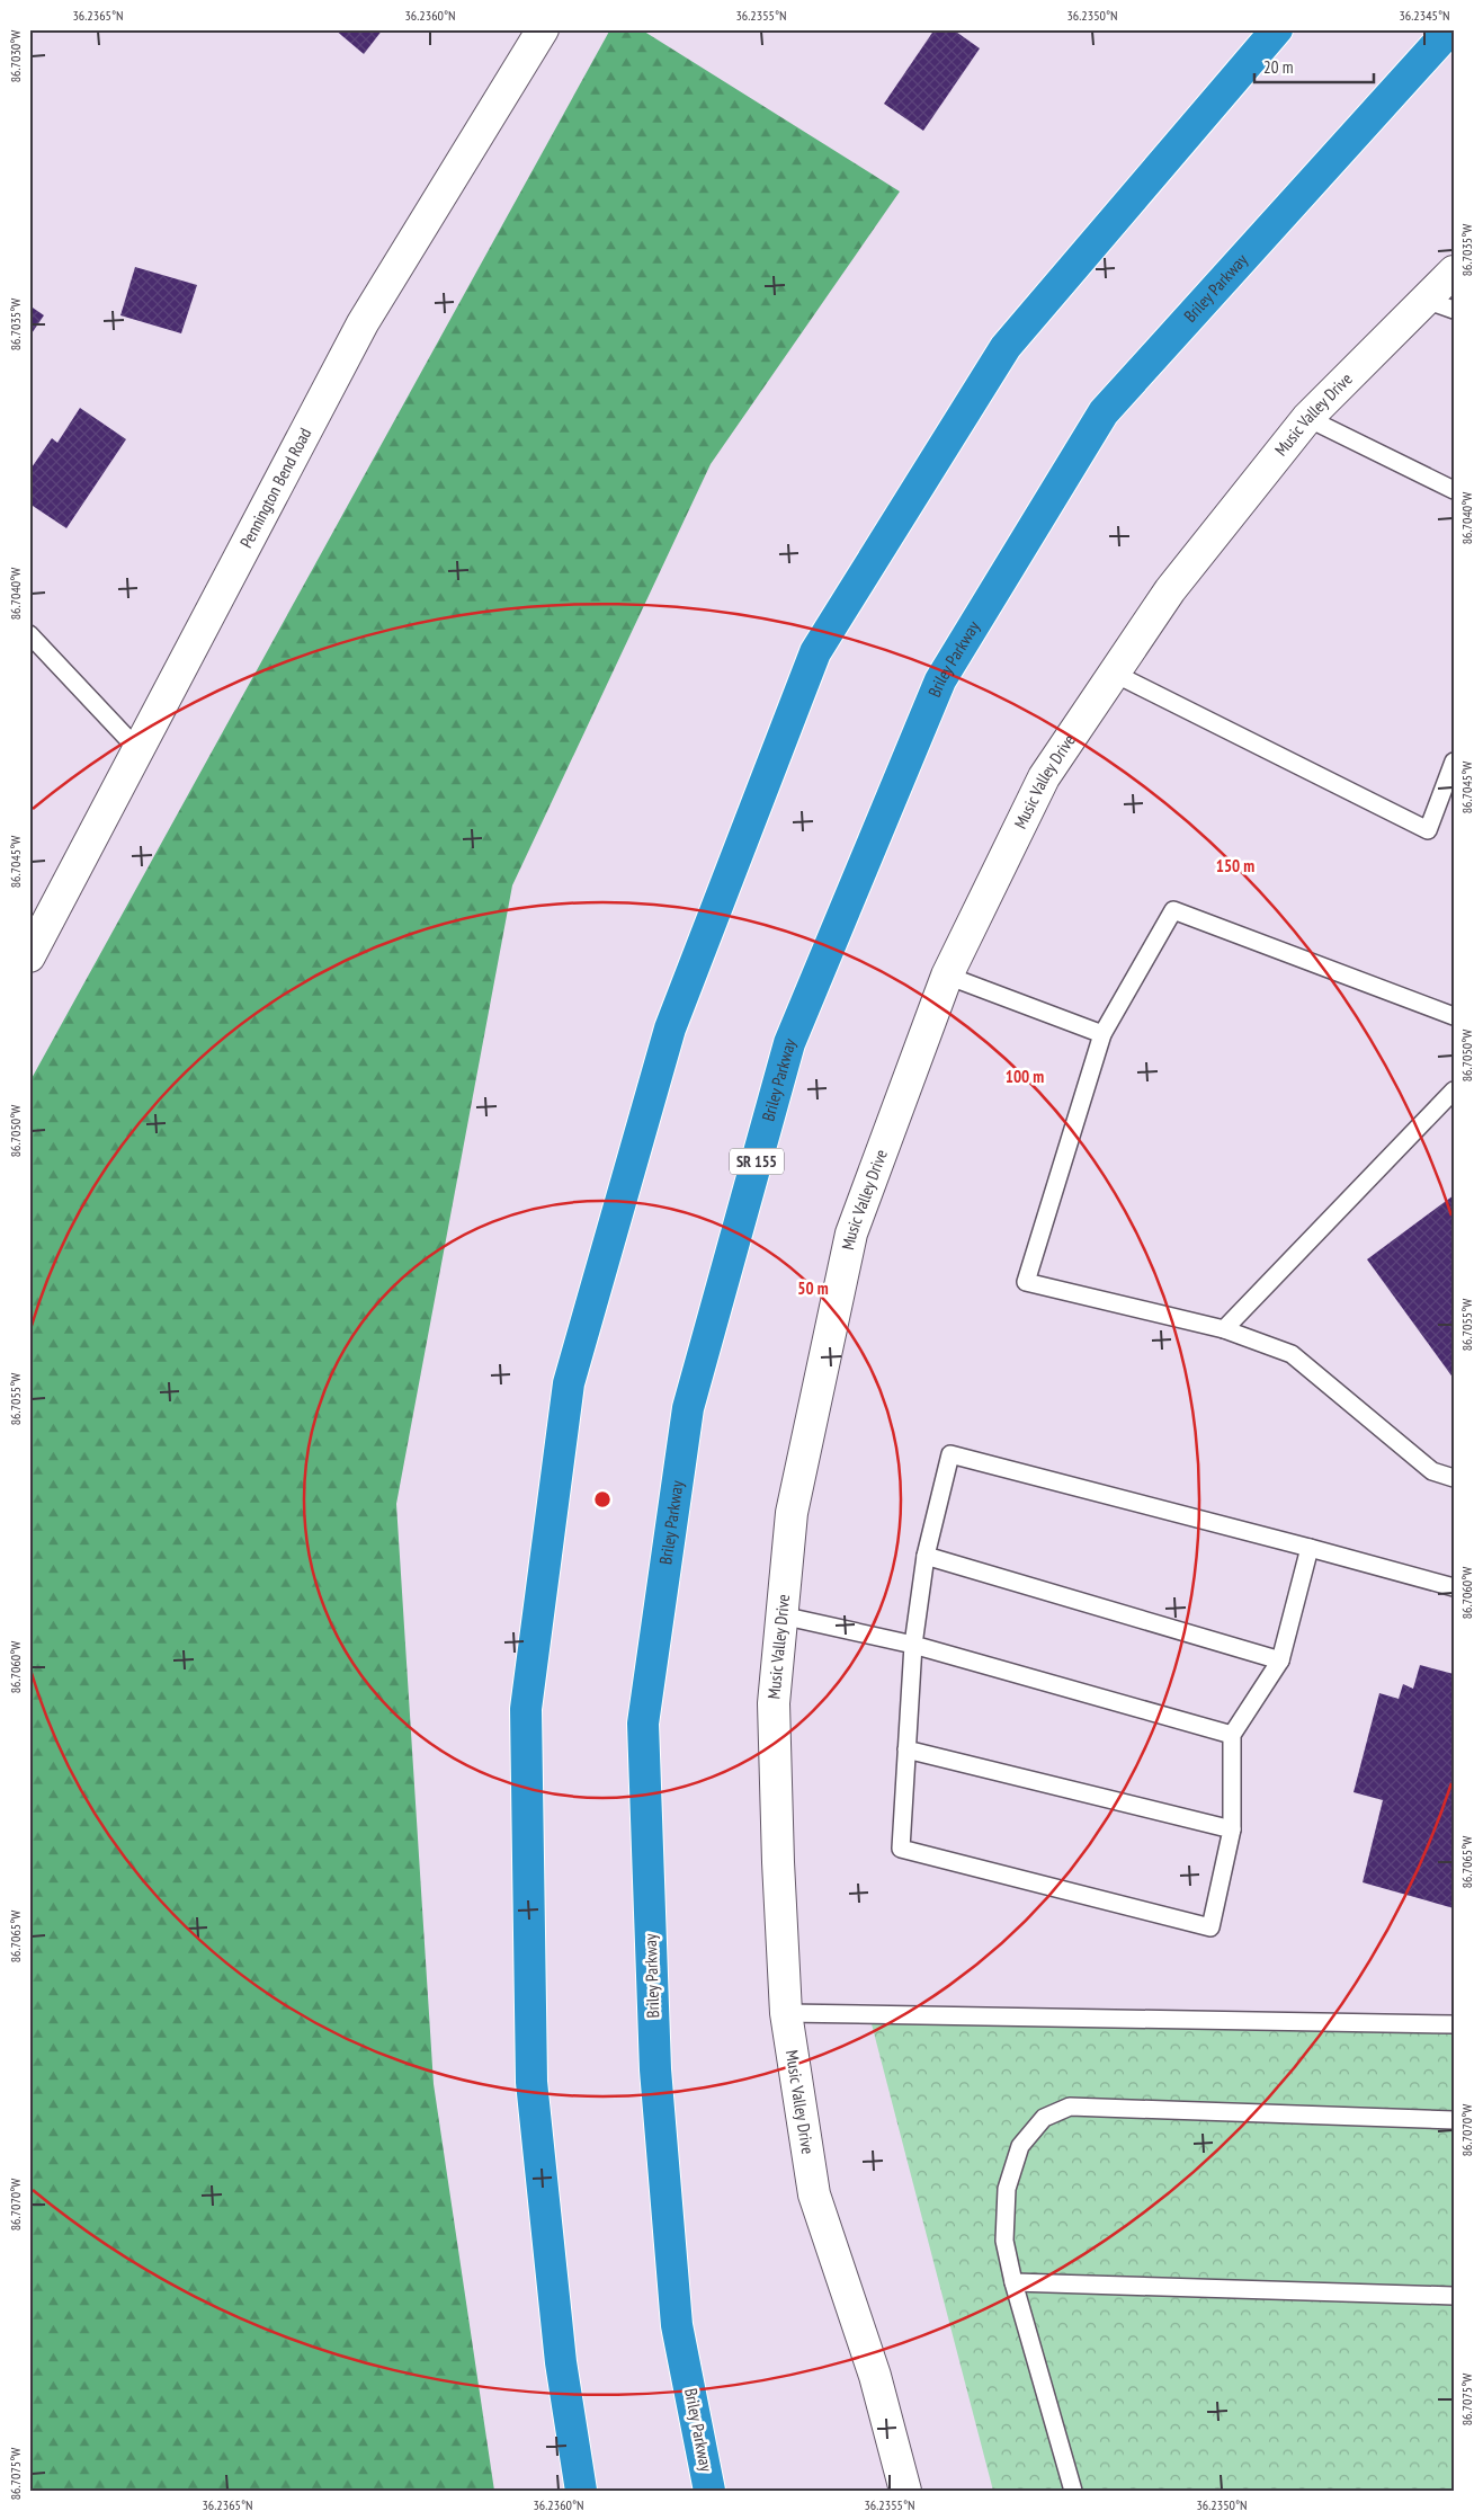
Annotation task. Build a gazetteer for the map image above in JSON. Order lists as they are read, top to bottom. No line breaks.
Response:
{"streets":{"highway":["Briley Parkway","SR 155"],"street":["Music Valley Drive","Pennington Bend Road"]},"scale_bar":"20 m","coordinates":["36.2365°N","36.2360°N","36.2355°N","36.2350°N","36.2345°N","86.7030°W","86.7035°W","86.7040°W","86.7045°W","86.7050°W","86.7055°W","86.7060°W","86.7065°W","86.7070°W","86.7075°W"],"rings":["150 m","100 m","50 m"]}
